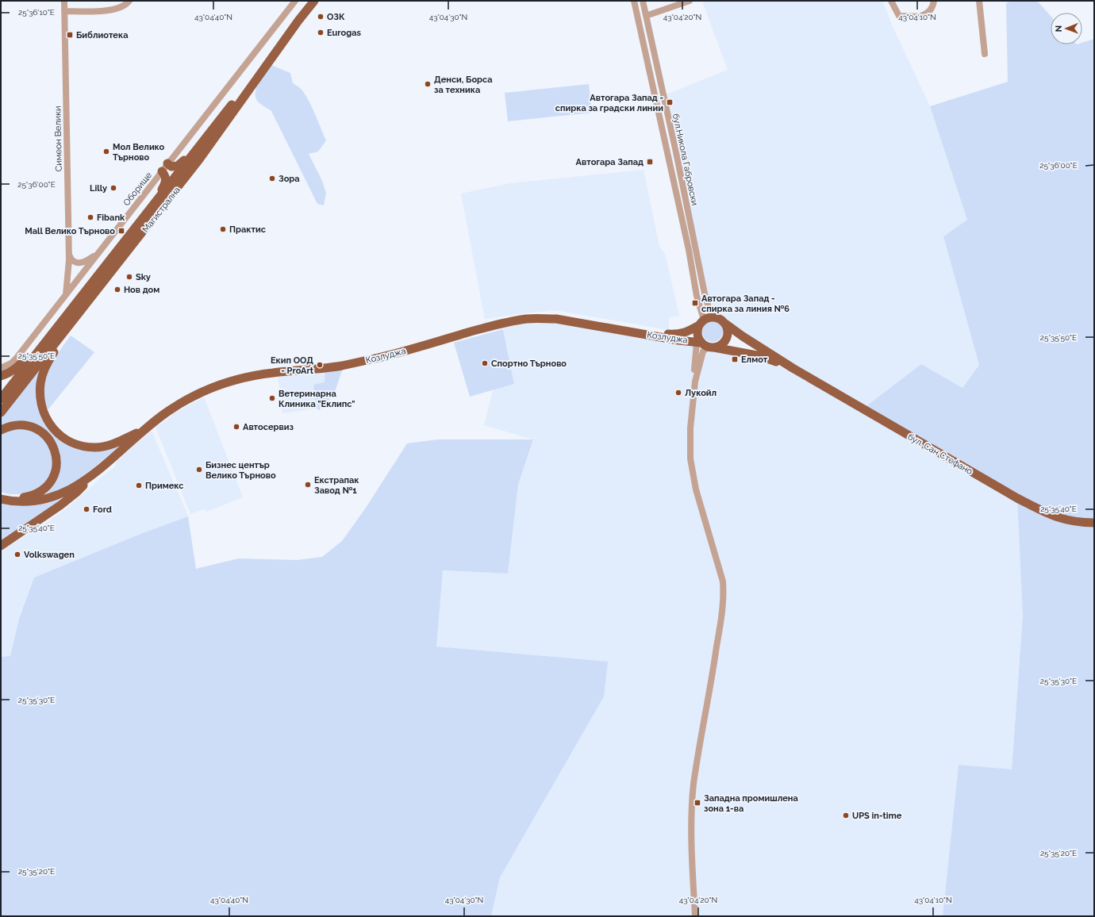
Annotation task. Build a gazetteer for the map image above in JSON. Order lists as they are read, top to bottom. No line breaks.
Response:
{"streets":{"main road":["Магистрална","Козлуджа","бул. Сан Стефано"],"street":["Симеон Велики","бул.Никола Габровски","Оборище"]},"crossings":[["Симеон Велики","Оборище"],["бул.Никола Габровски","Козлуджа"],["бул.Никола Габровски","бул. Сан Стефано"],["Козлуджа","бул. Сан Стефано"]],"places":{"other":["ОЗК","Eurogas","Денси, Борса за техника","Мол Велико Търново","Зора","Lilly","Fibank","Практис","Sky","Нов дом","Спортно Търново","Екип ООД - ProArt","Лукойл","Ветеринарна Клиника \"Еклипс\"","Автосервиз","Бизнес център Велико Търново","Екстрапак Завод №1","Примекс","Ford","Volkswagen","UPS in-time"],"transit":["Библиотека","Автогара Запад - спирка за градски линии","Автогара Запад","Mall Велико Търново","Автогара Запад - спирка за линия №6","Елмот","Западна промишлена зона 1-ва"]},"north":"left","coordinates":["25°36'10\"E","43°04'40\"N","43°04'30\"N","43°04'20\"N","43°04'10\"N","25°36'00\"E","25°35'50\"E","25°35'40\"E","25°35'30\"E","25°35'20\"E"]}
